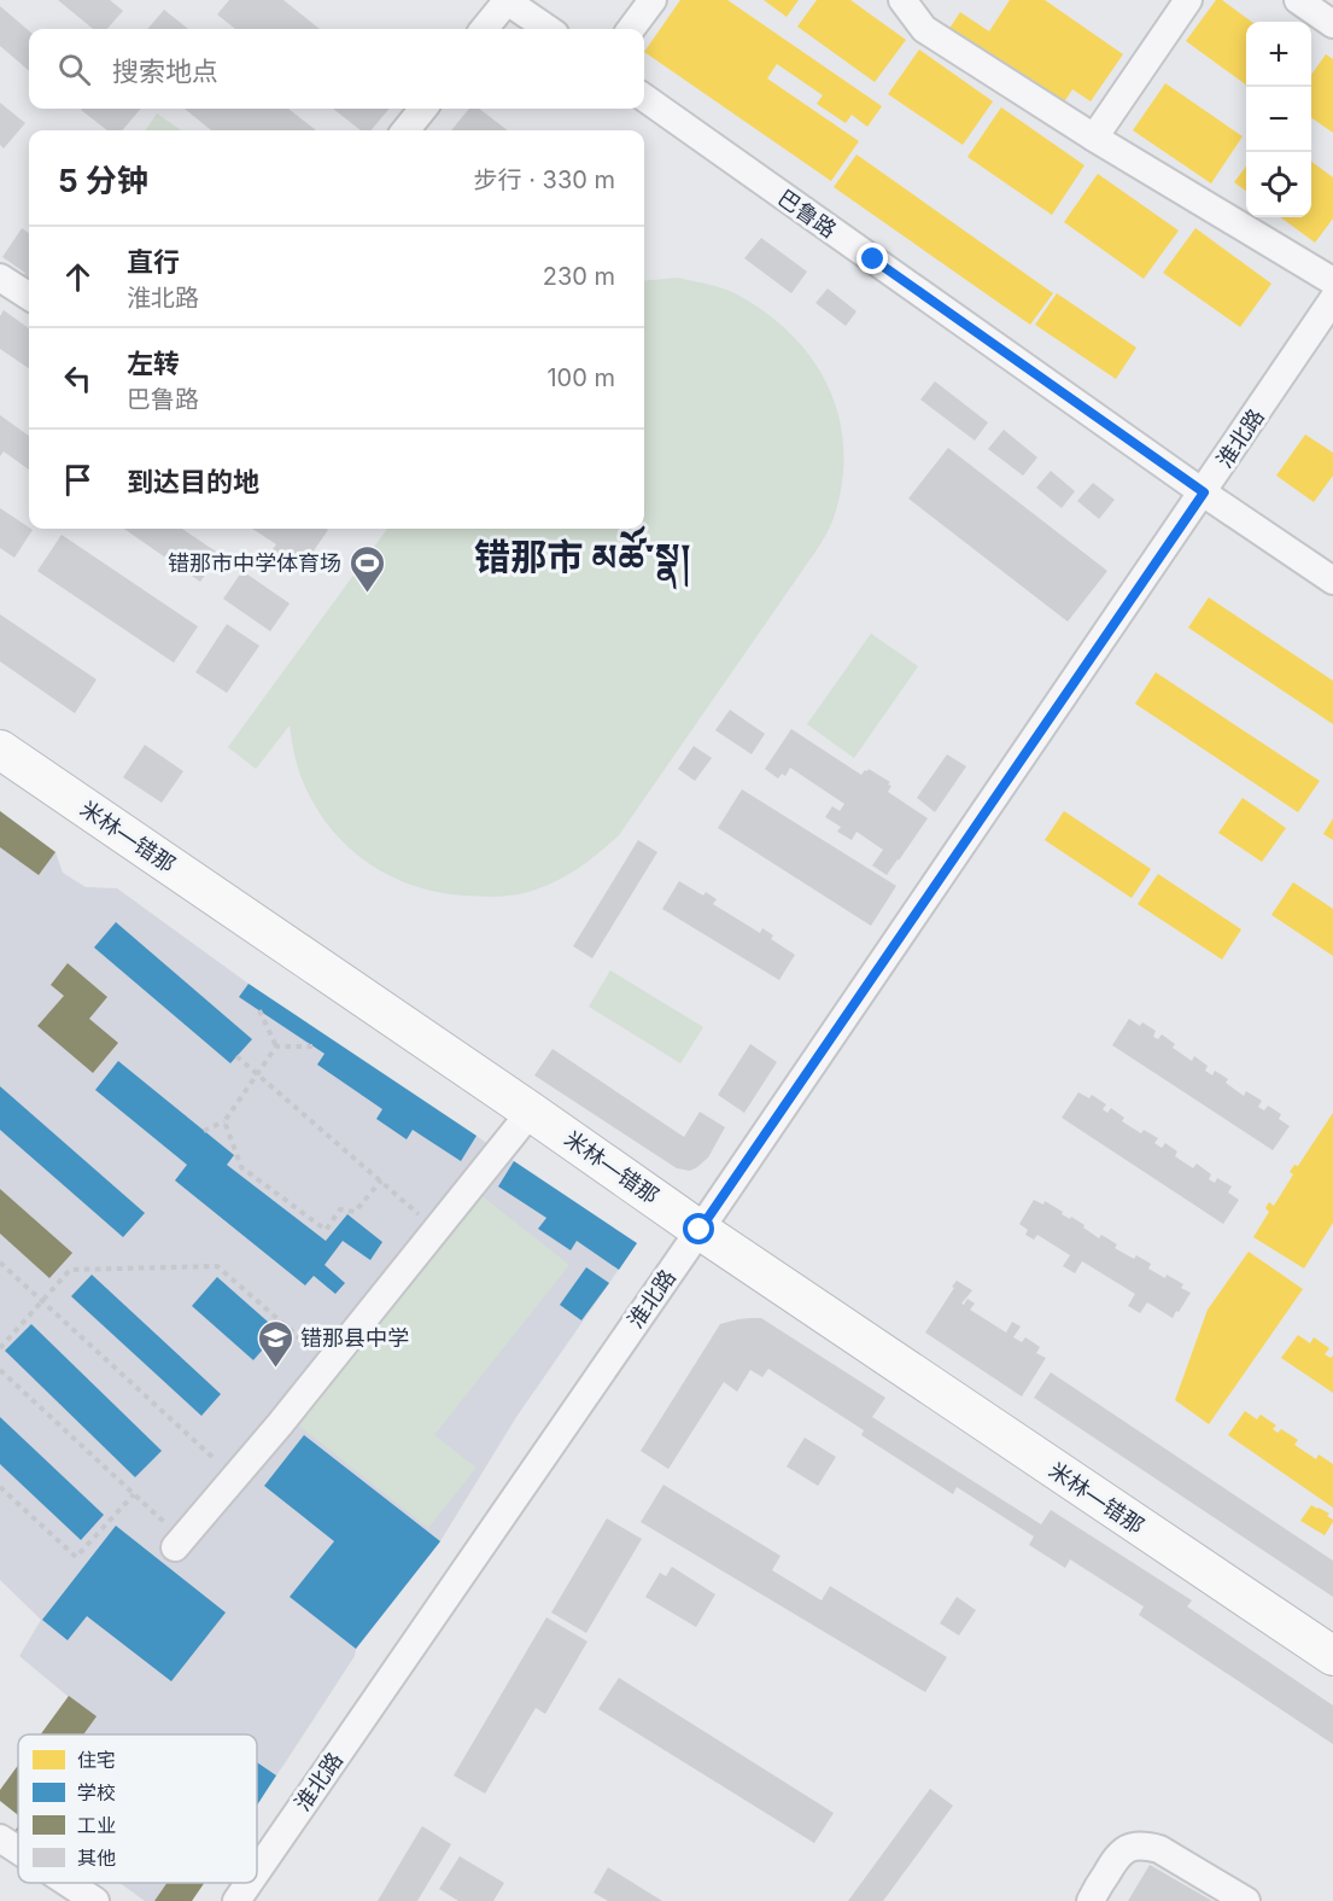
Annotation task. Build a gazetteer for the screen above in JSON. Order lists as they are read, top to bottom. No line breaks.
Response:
{"streets":{"highway":["米林—错那"],"street":["巴鲁路","淮北路"]},"crossings":[["巴鲁路","淮北路"],["淮北路","米林—错那"]],"districts":["错那市 མཚོ་སྣ།"],"places":{"sports":["错那市中学体育场"],"school or university":["错那县中学"]},"legend":["住宅","学校","工业","其他"],"page":{"map_buttons":["+","−"],"search":"搜索地点","heading":["5 分钟","步行 · 330 m"],"list":[["直行","淮北路","230 m"],["左转","巴鲁路","100 m"],"到达目的地"]}}
